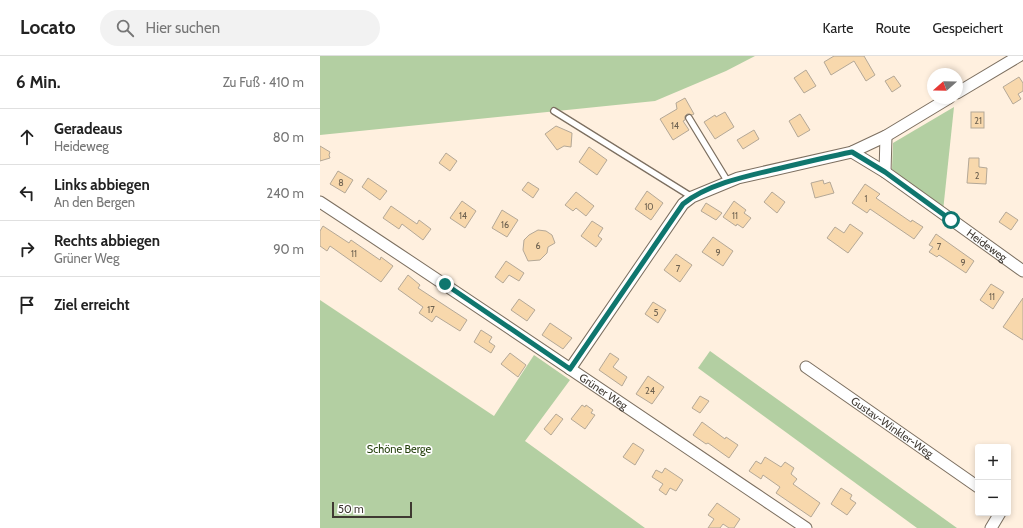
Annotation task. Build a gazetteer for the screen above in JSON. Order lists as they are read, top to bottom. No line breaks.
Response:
{"streets":{"street":["Heideweg","Grüner Weg","Gustav-Winkler-Weg"]},"parks":["Schöne Berge"],"house_numbers":["21","14","2","8","1","10","14","11","16","6","7","9","11","9","7","11","17","5","24"],"scale_bar":"50 m","north":"left","page":{"header":"Locato","search":"Hier suchen","nav":["Karte","Route","Gespeichert"],"heading":["6 Min.","Zu Fuß · 410 m"],"list":[["Geradeaus","Heideweg","80 m"],["Links abbiegen","An den Bergen","240 m"],["Rechts abbiegen","Grüner Weg","90 m"],"Ziel erreicht"],"map_buttons":["+","−"],"scale":"50 m"}}
